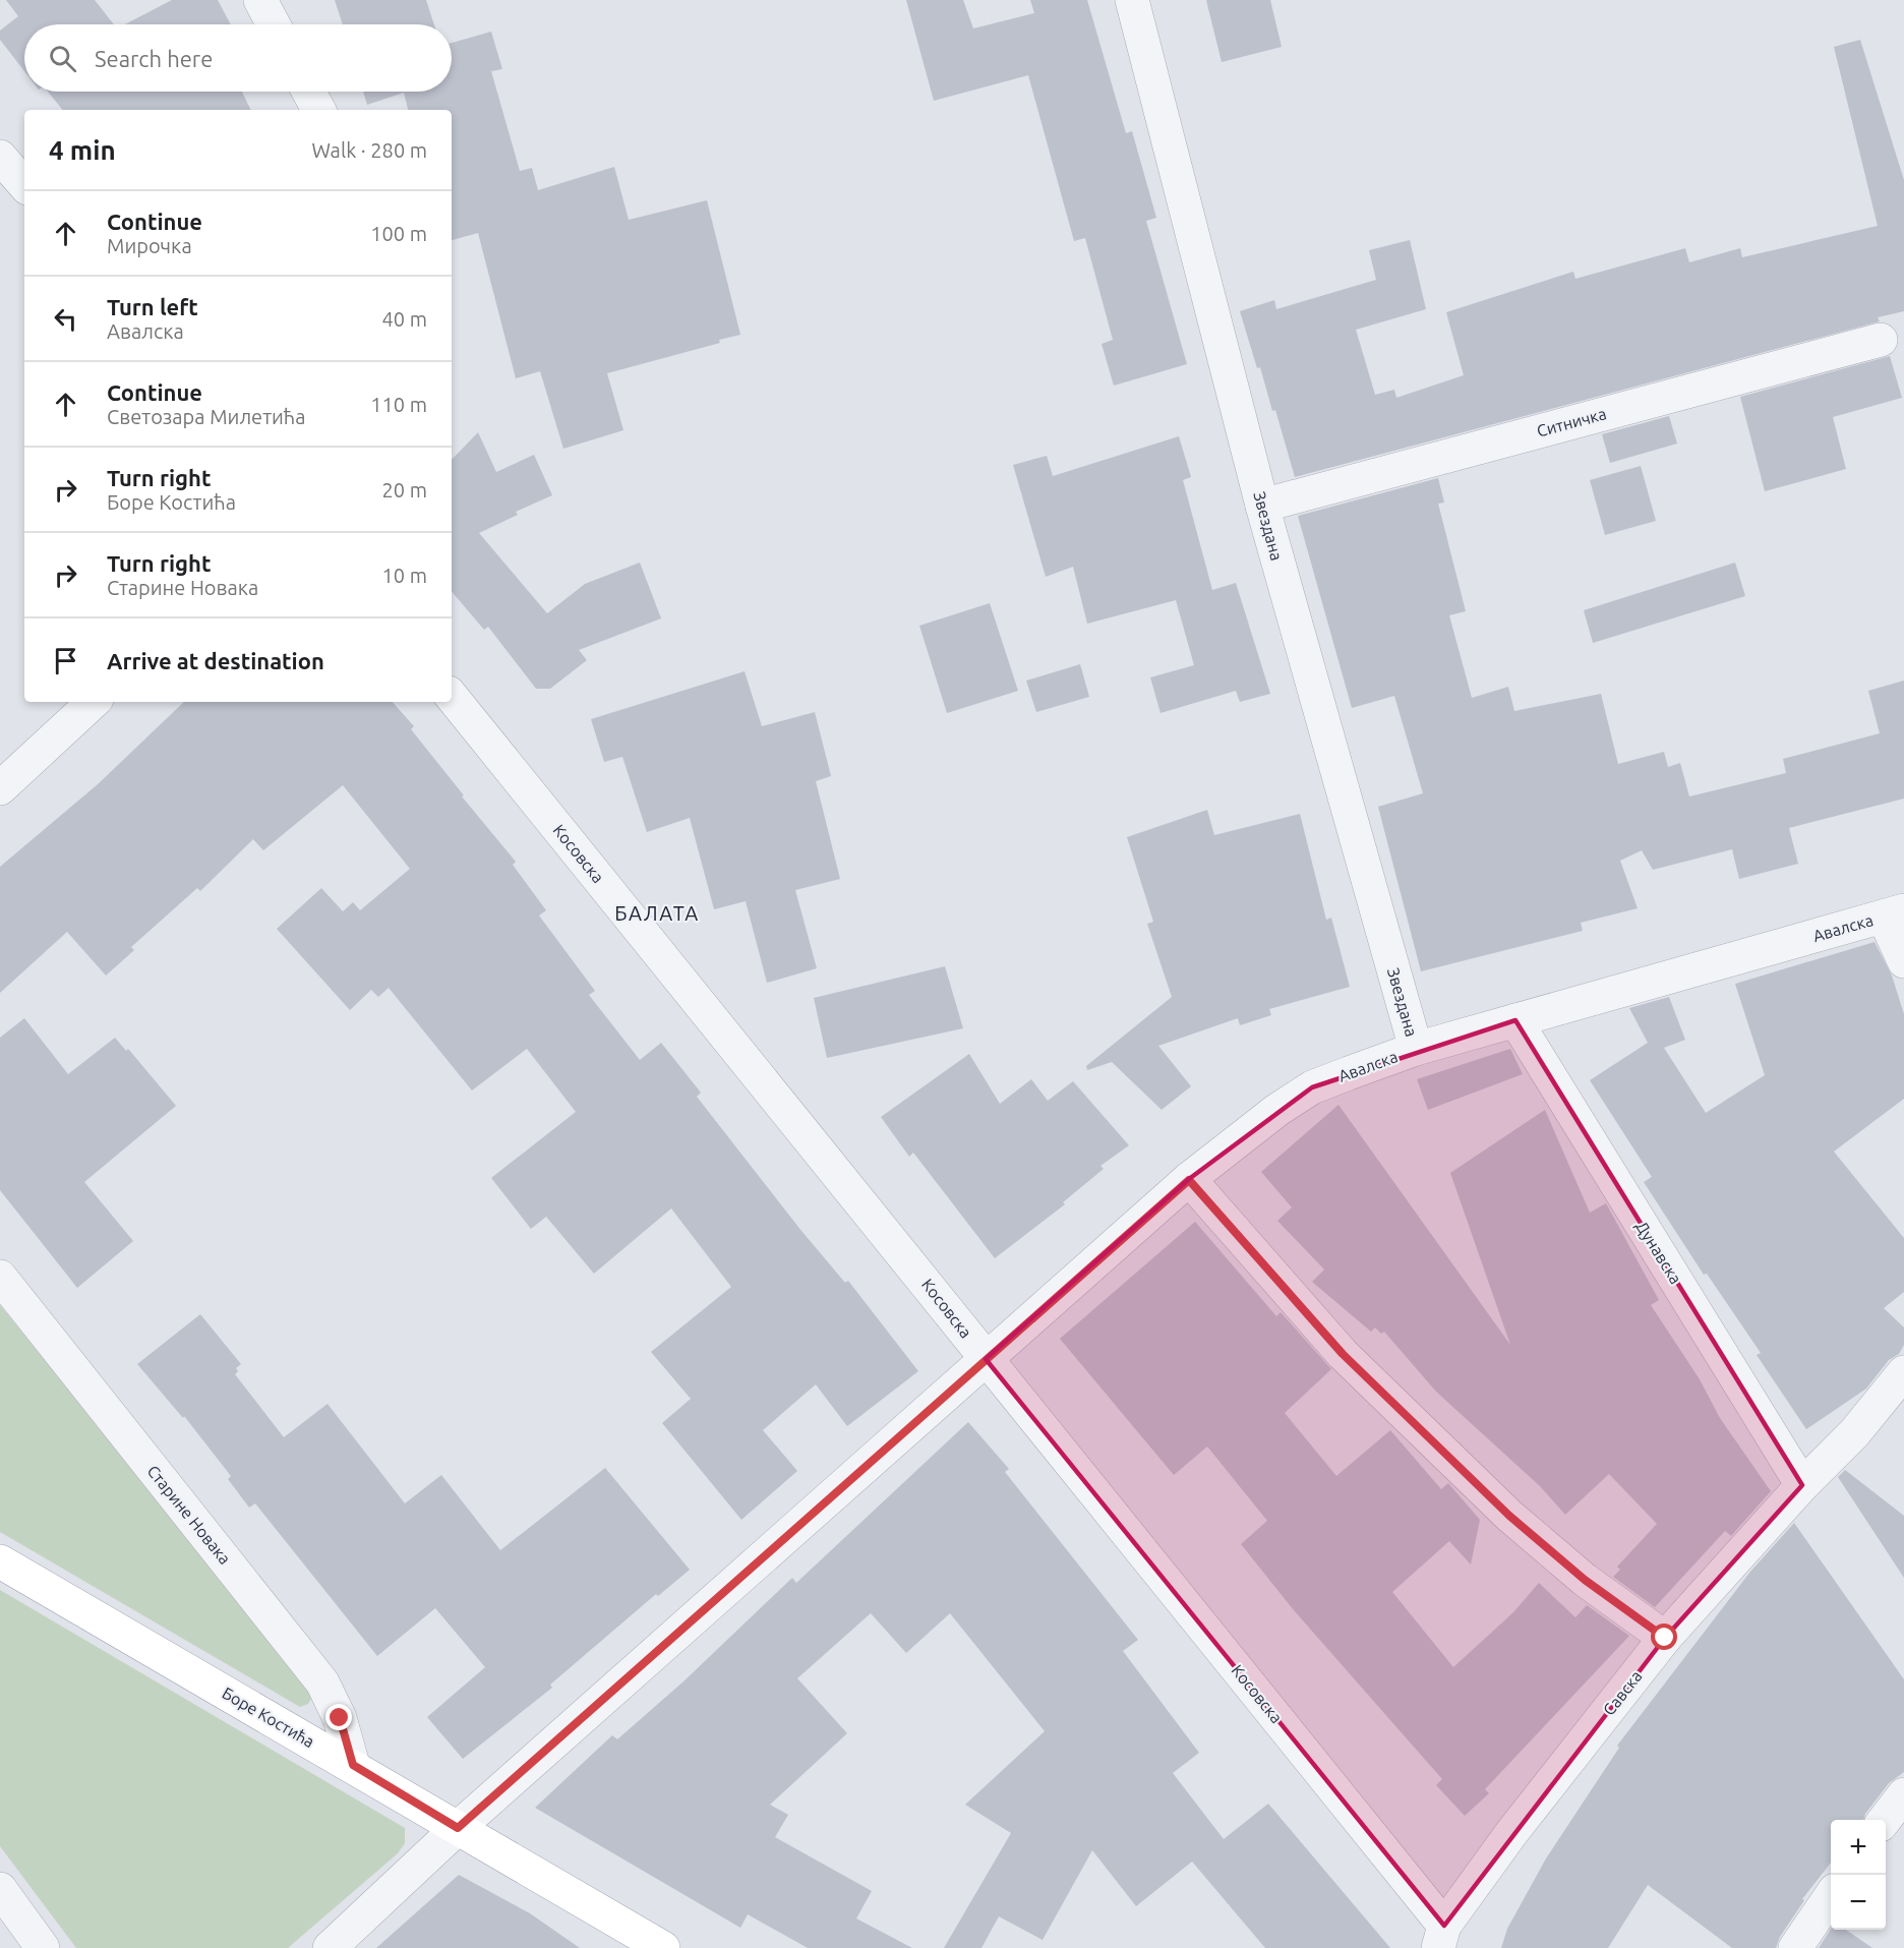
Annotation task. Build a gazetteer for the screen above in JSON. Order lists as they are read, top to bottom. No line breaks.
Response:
{"streets":{"main road":["Боре Костића"],"street":["Ситничка","Звездана","Косовска","Авалска","Дунавска","Старине Новака","Савска"]},"crossings":[["Ситничка","Звездана"],["Звездана","Авалска"],["Косовска","Авалска"],["Косовска","Савска"],["Авалска","Дунавска"],["Авалска","Боре Костића"],["Дунавска","Савска"],["Старине Новака","Боре Костића"]],"districts":["БАЛАТА"],"page":{"search":"Search here","heading":["4 min","Walk · 280 m"],"list":[["Continue","Мирочка","100 m"],["Turn left","Авалска","40 m"],["Continue","Светозара Милетића","110 m"],["Turn right","Боре Костића","20 m"],["Turn right","Старине Новака","10 m"],"Arrive at destination"],"map_buttons":["+","−"]}}
